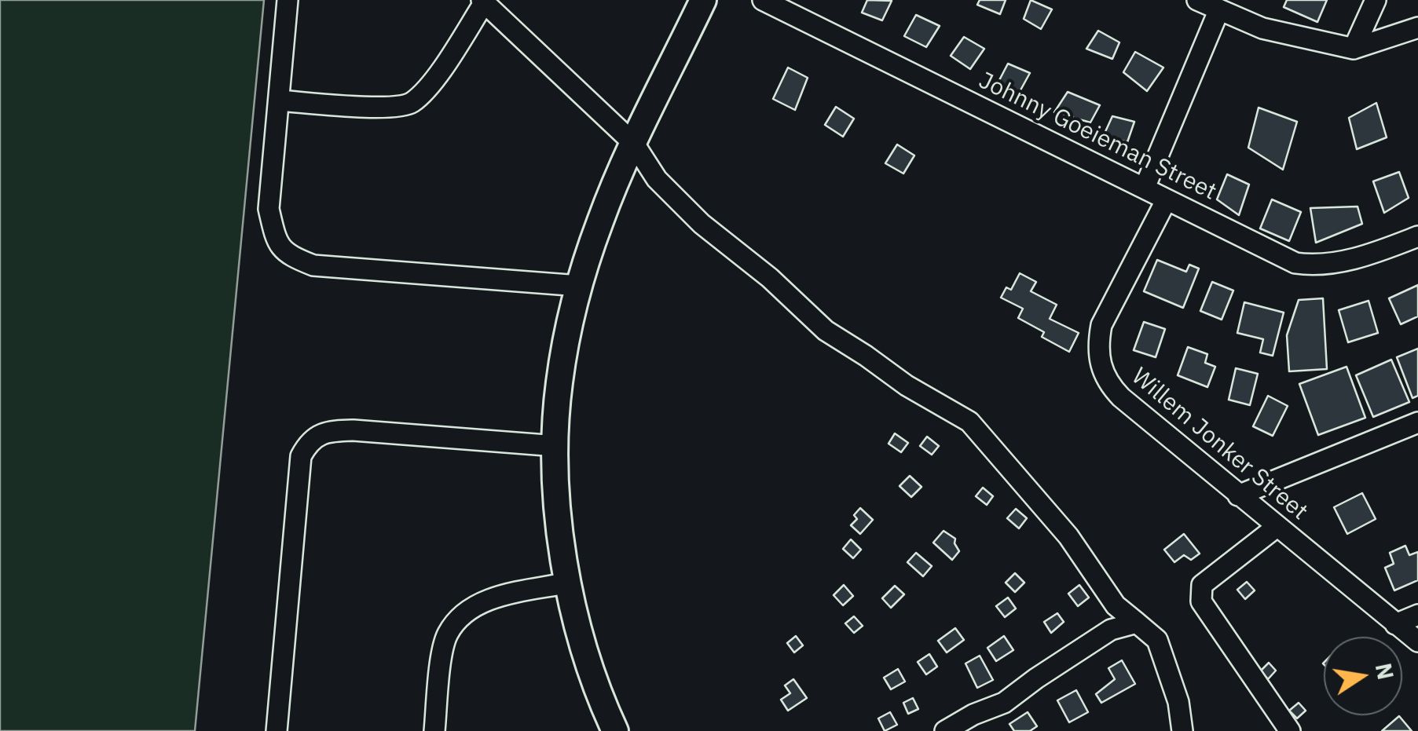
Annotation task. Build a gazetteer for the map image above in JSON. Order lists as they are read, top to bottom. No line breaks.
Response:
{"streets":{"street":["Johnny Goeieman Street","Willem Jonker Street"]},"crossings":[["Johnny Goeieman Street","Willem Jonker Street"]],"north":"right"}
